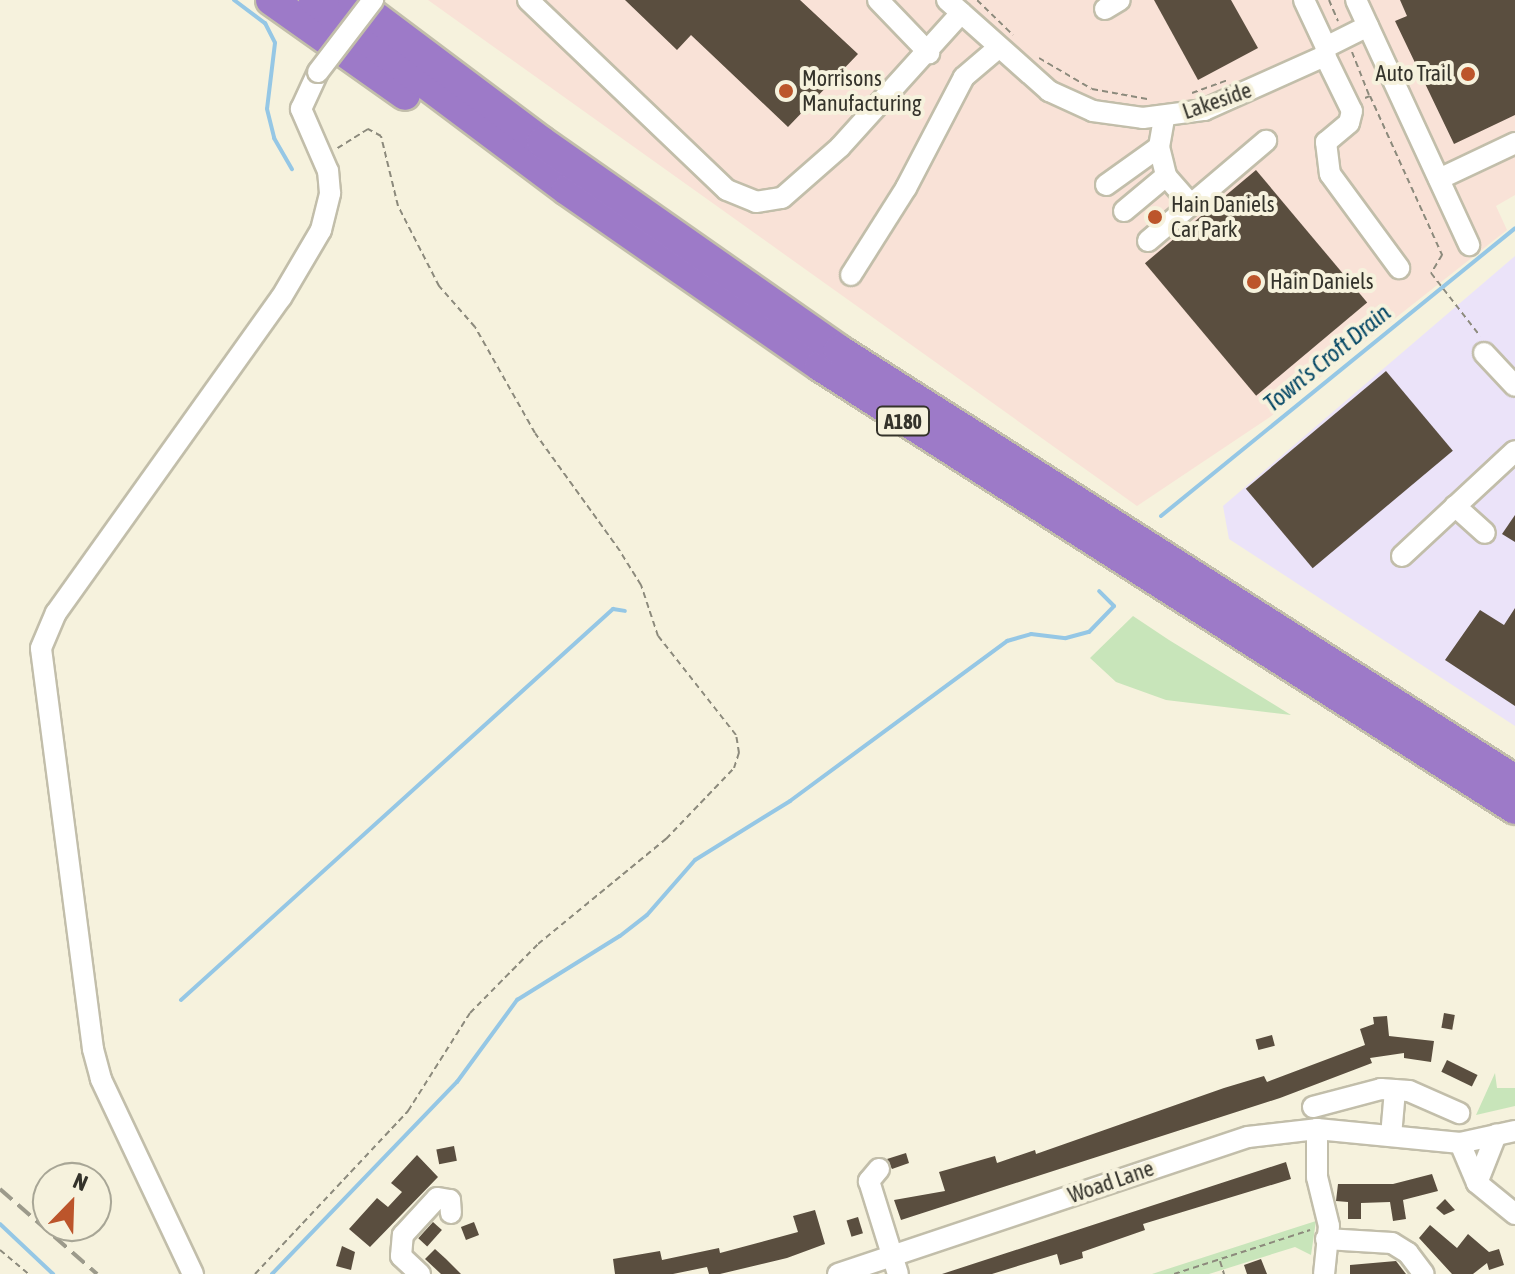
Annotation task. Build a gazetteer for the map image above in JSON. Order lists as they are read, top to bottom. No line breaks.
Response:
{"streets":{"highway":["A180"],"street":["Lakeside","Woad Lane"]},"water":["Town's Croft Drain"],"places":["Auto Trail","Morrisons Manufacturing","Hain Daniels Car Park","Hain Daniels"],"north":"top right"}
